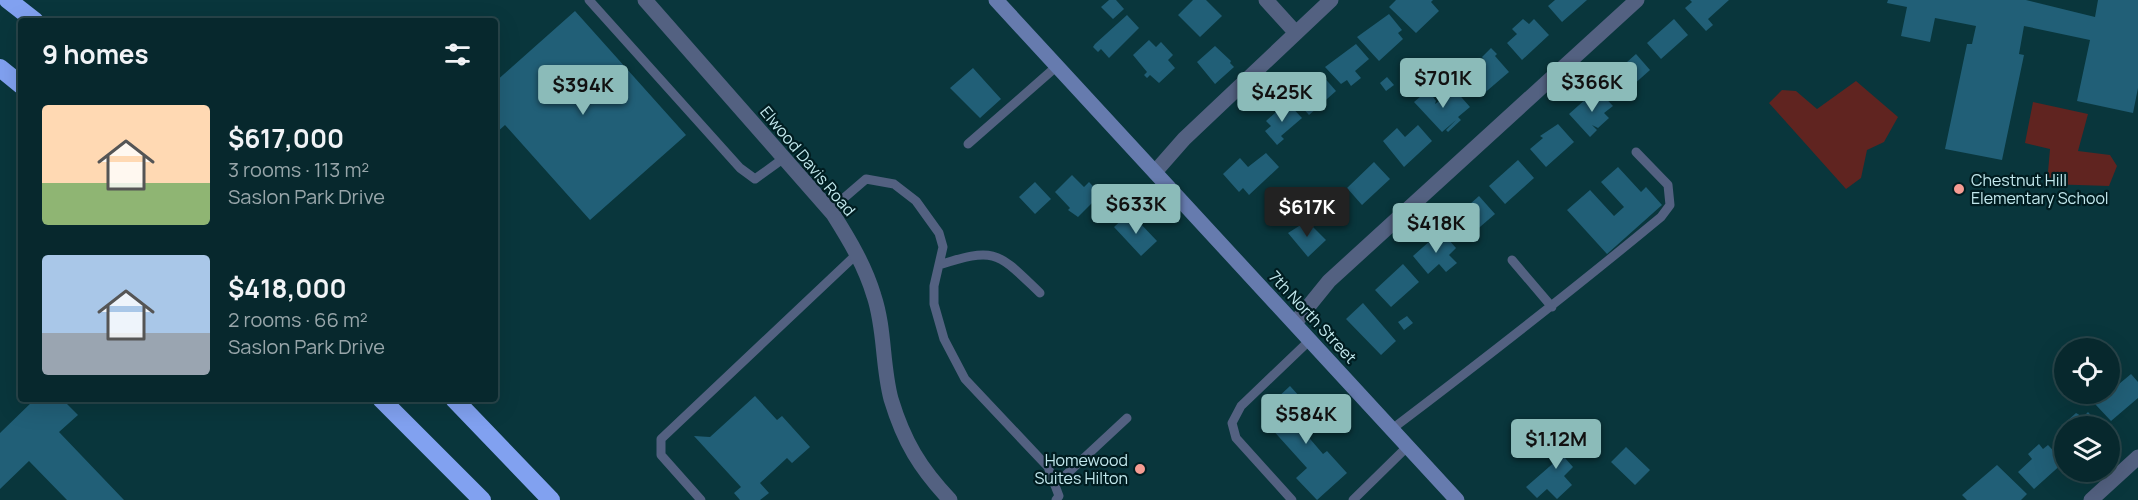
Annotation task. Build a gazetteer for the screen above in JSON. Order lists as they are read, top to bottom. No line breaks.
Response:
{"streets":{"street":["Elwood Davis Road","7th North Street"]},"places":["Chestnut Hill Elementary School","Homewood Suites Hilton"],"page":{"heading":"9 homes","price":["$701K","$366K","$394K","$425K","$633K","$617K","$418K","$584K","$1.12M"],"list":[{"name":"$617,000","note":"3 rooms · 113 m² · Saslon Park Drive"},{"name":"$418,000","note":"2 rooms · 66 m² · Saslon Park Drive"}]}}
